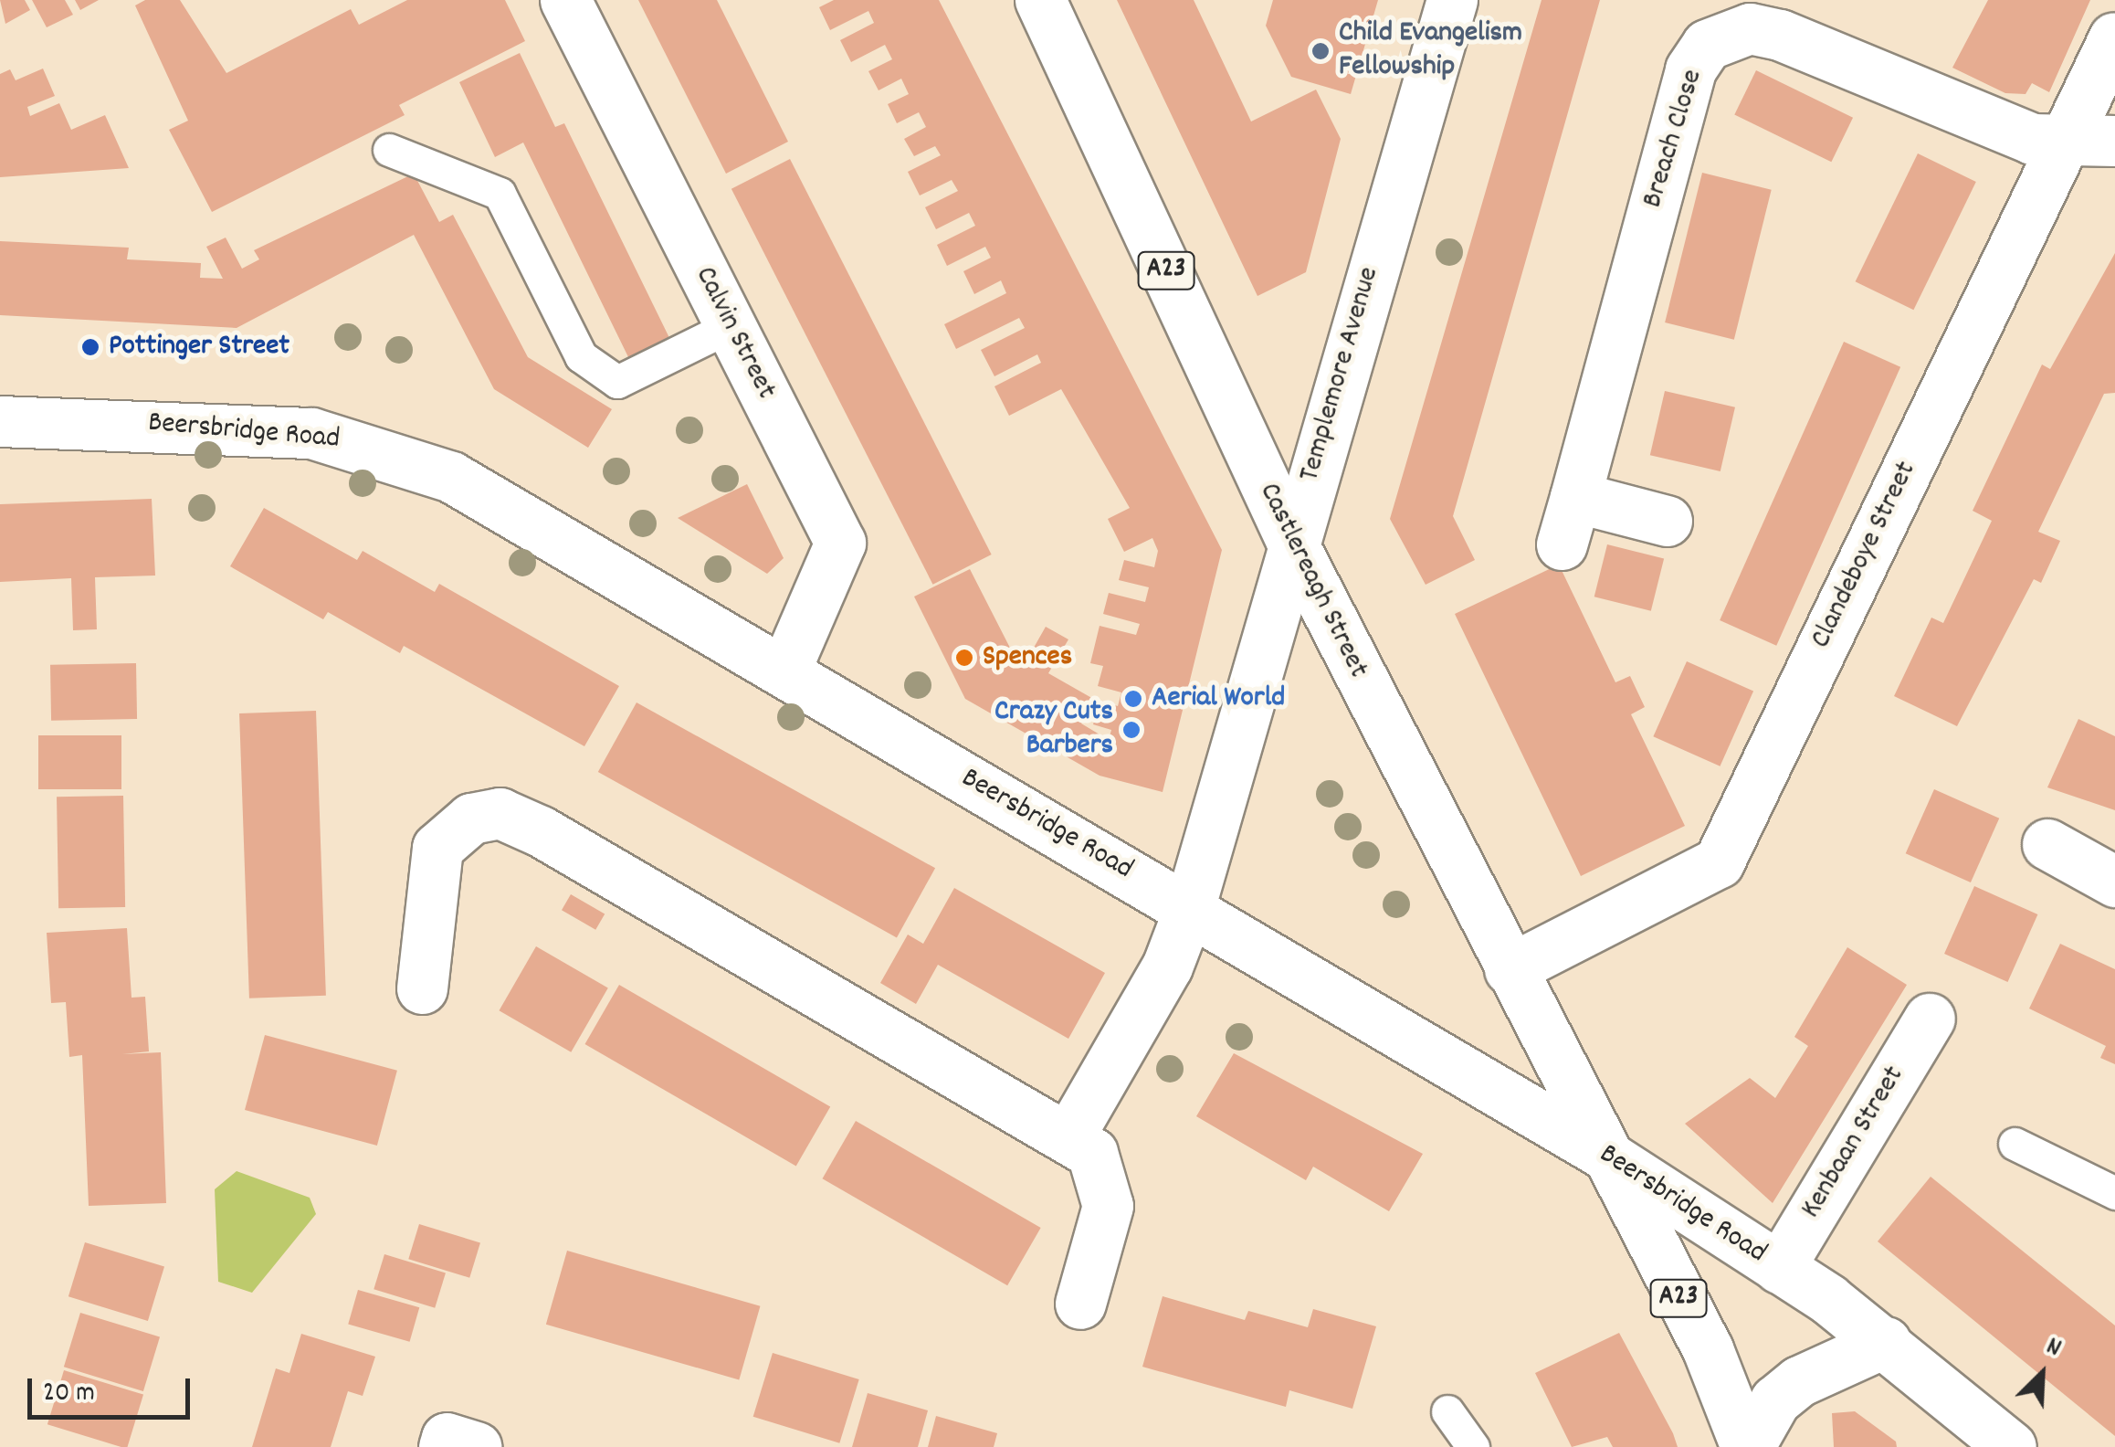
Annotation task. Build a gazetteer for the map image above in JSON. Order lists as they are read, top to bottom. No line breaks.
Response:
{"streets":{"street":["Breach Close","A23","Calvin Street","Templemore Avenue","Beersbridge Road","Clandeboye Street","Castlereagh Street","Kenbaan Street"]},"crossings":[["Breach Close","Clandeboye Street"],["A23","Beersbridge Road"],["A23","Castlereagh Street"],["Calvin Street","Beersbridge Road"],["Templemore Avenue","Beersbridge Road"],["Templemore Avenue","Castlereagh Street"],["Beersbridge Road","Castlereagh Street"],["Beersbridge Road","Kenbaan Street"],["Clandeboye Street","Castlereagh Street"]],"places":["Child Evangelism Fellowship","Pottinger Street","Spences","Aerial World","Crazy Cuts Barbers"],"scale_bar":"20 m","north":"top right"}
